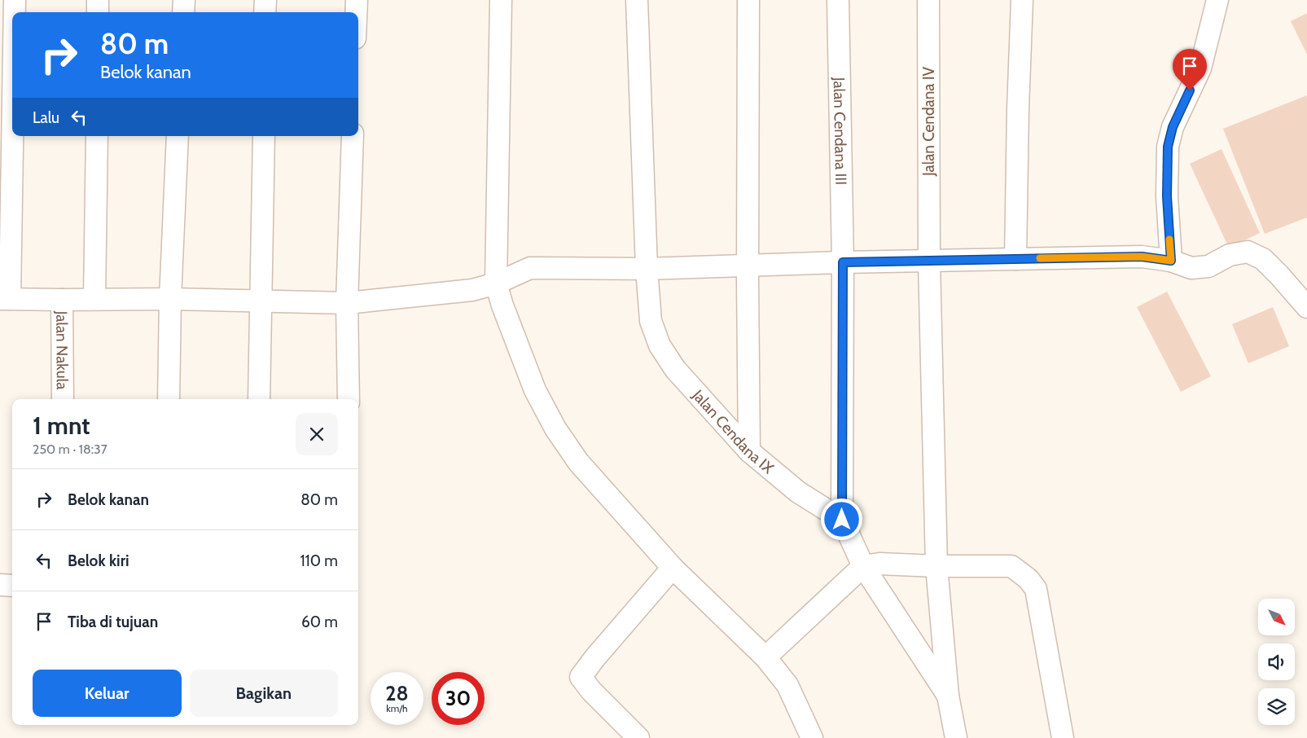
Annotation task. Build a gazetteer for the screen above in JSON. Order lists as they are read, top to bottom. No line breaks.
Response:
{"streets":{"street":["Jalan Cendana IV","Jalan Cendana III","Jalan Nakula","Jalan Cendana IX"]},"crossings":[["Jalan Cendana III","Jalan Cendana IX"]],"north":"bottom right","page":{"turn":["80 m","Belok kanan"],"then":"Lalu","heading":["1 mnt","250 m · 18:37"],"list":[{"name":"Belok kanan","value":"80 m"},{"name":"Belok kiri","value":"110 m"},{"name":"Tiba di tujuan","value":"60 m"}],"buttons":["Keluar","Bagikan"],"speed":"28 km/h","limit":"30"}}
